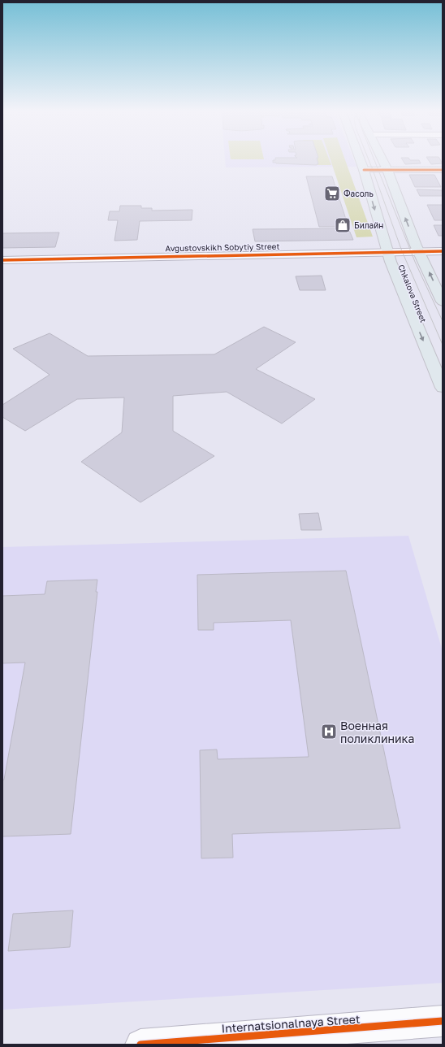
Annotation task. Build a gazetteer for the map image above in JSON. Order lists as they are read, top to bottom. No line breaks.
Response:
{"streets":{"main road":["Chkalova Street"],"street":["Avgustovskikh Sobytiy Street","Internatsionalnaya Street"]},"crossings":[["Avgustovskikh Sobytiy Street","Chkalova Street"]],"places":{"supermarket":["Фасоль"],"shop":["Билайн"],"hospital":["Военная поликлиника"]}}
